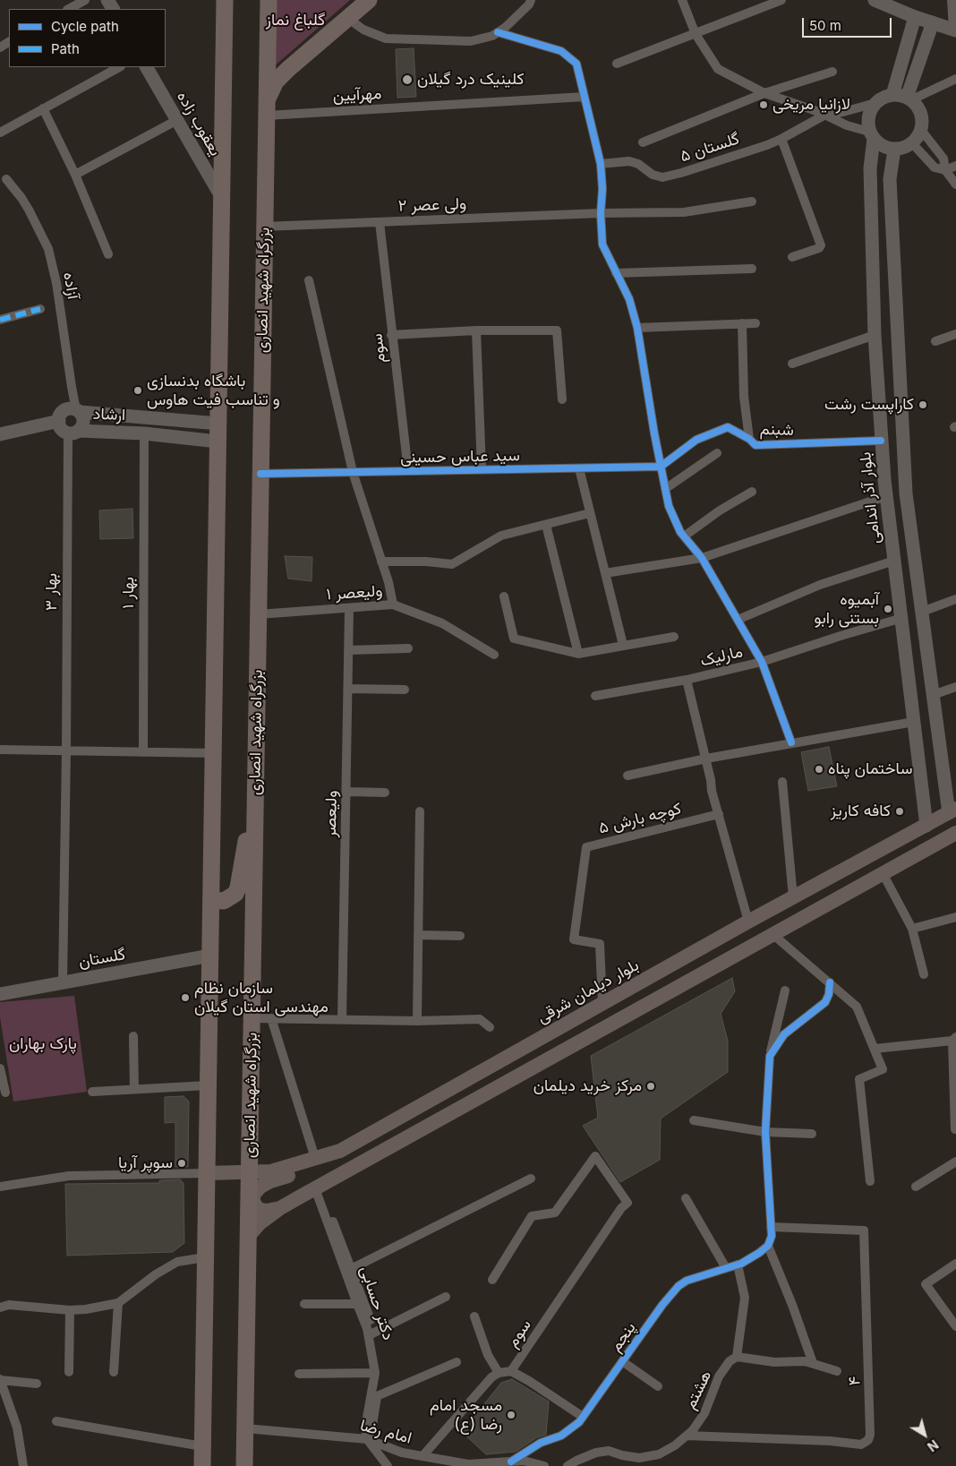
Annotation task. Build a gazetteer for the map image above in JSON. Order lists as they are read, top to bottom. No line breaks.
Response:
{"streets":{"highway":["بزرگراه شهید انصاری"],"main road":["یعقوب زاده","ارشاد","بلوار آذر اندامی","گلستان","بلوار دیلمان شرقی"],"street":["مهرآیین","گلستان ۵","ولی عصر ۲","آزاده","سوم","شبنم","سید عباس حسینی","بهار ۳","بهار ۱","ولیعصر ۱","مارلیک","ولیعصر","کوچه بارش ۵","دکتر حسابی","پنجم","۴","هشتم","امام رضا"]},"crossings":[["مهرآیین","بزرگراه شهید انصاری"],["ولی عصر ۲","بزرگراه شهید انصاری"],["ولی عصر ۲","سوم"],["آزاده","ارشاد"],["آزاده","بهار ۳"],["بزرگراه شهید انصاری","سید عباس حسینی"],["بزرگراه شهید انصاری","ولیعصر ۱"],["بزرگراه شهید انصاری","بلوار دیلمان شرقی"],["بزرگراه شهید انصاری","امام رضا"],["سوم","سید عباس حسینی"],["ارشاد","بهار ۳"],["ارشاد","بهار ۱"],["شبنم","سید عباس حسینی"],["شبنم","بلوار آذر اندامی"],["بلوار آذر اندامی","مارلیک"],["بلوار آذر اندامی","بلوار دیلمان شرقی"],["بهار ۳","گلستان"],["ولیعصر ۱","ولیعصر"],["کوچه بارش ۵","بلوار دیلمان شرقی"],["دکتر حسابی","امام رضا"],["پنجم","امام رضا"],["۴","هشتم"]],"parks":["گلباغ نماز","پارک بهاران"],"places":["کلینیک درد گیلان","لازانیا مریخی","باشگاه بدنسازی و تناسب فیت هاوس","کاراپست رشت","آبمیوه بستنی رابو","ساختمان پناه","کافه کاریز","سازمان نظام مهندسی استان گیلان","مرکز خرید دیلمان","سوپر آریا","مسجد امام رضا (ع)"],"legend":["Cycle path","Path"],"scale_bar":"50 m","north":"bottom right"}
